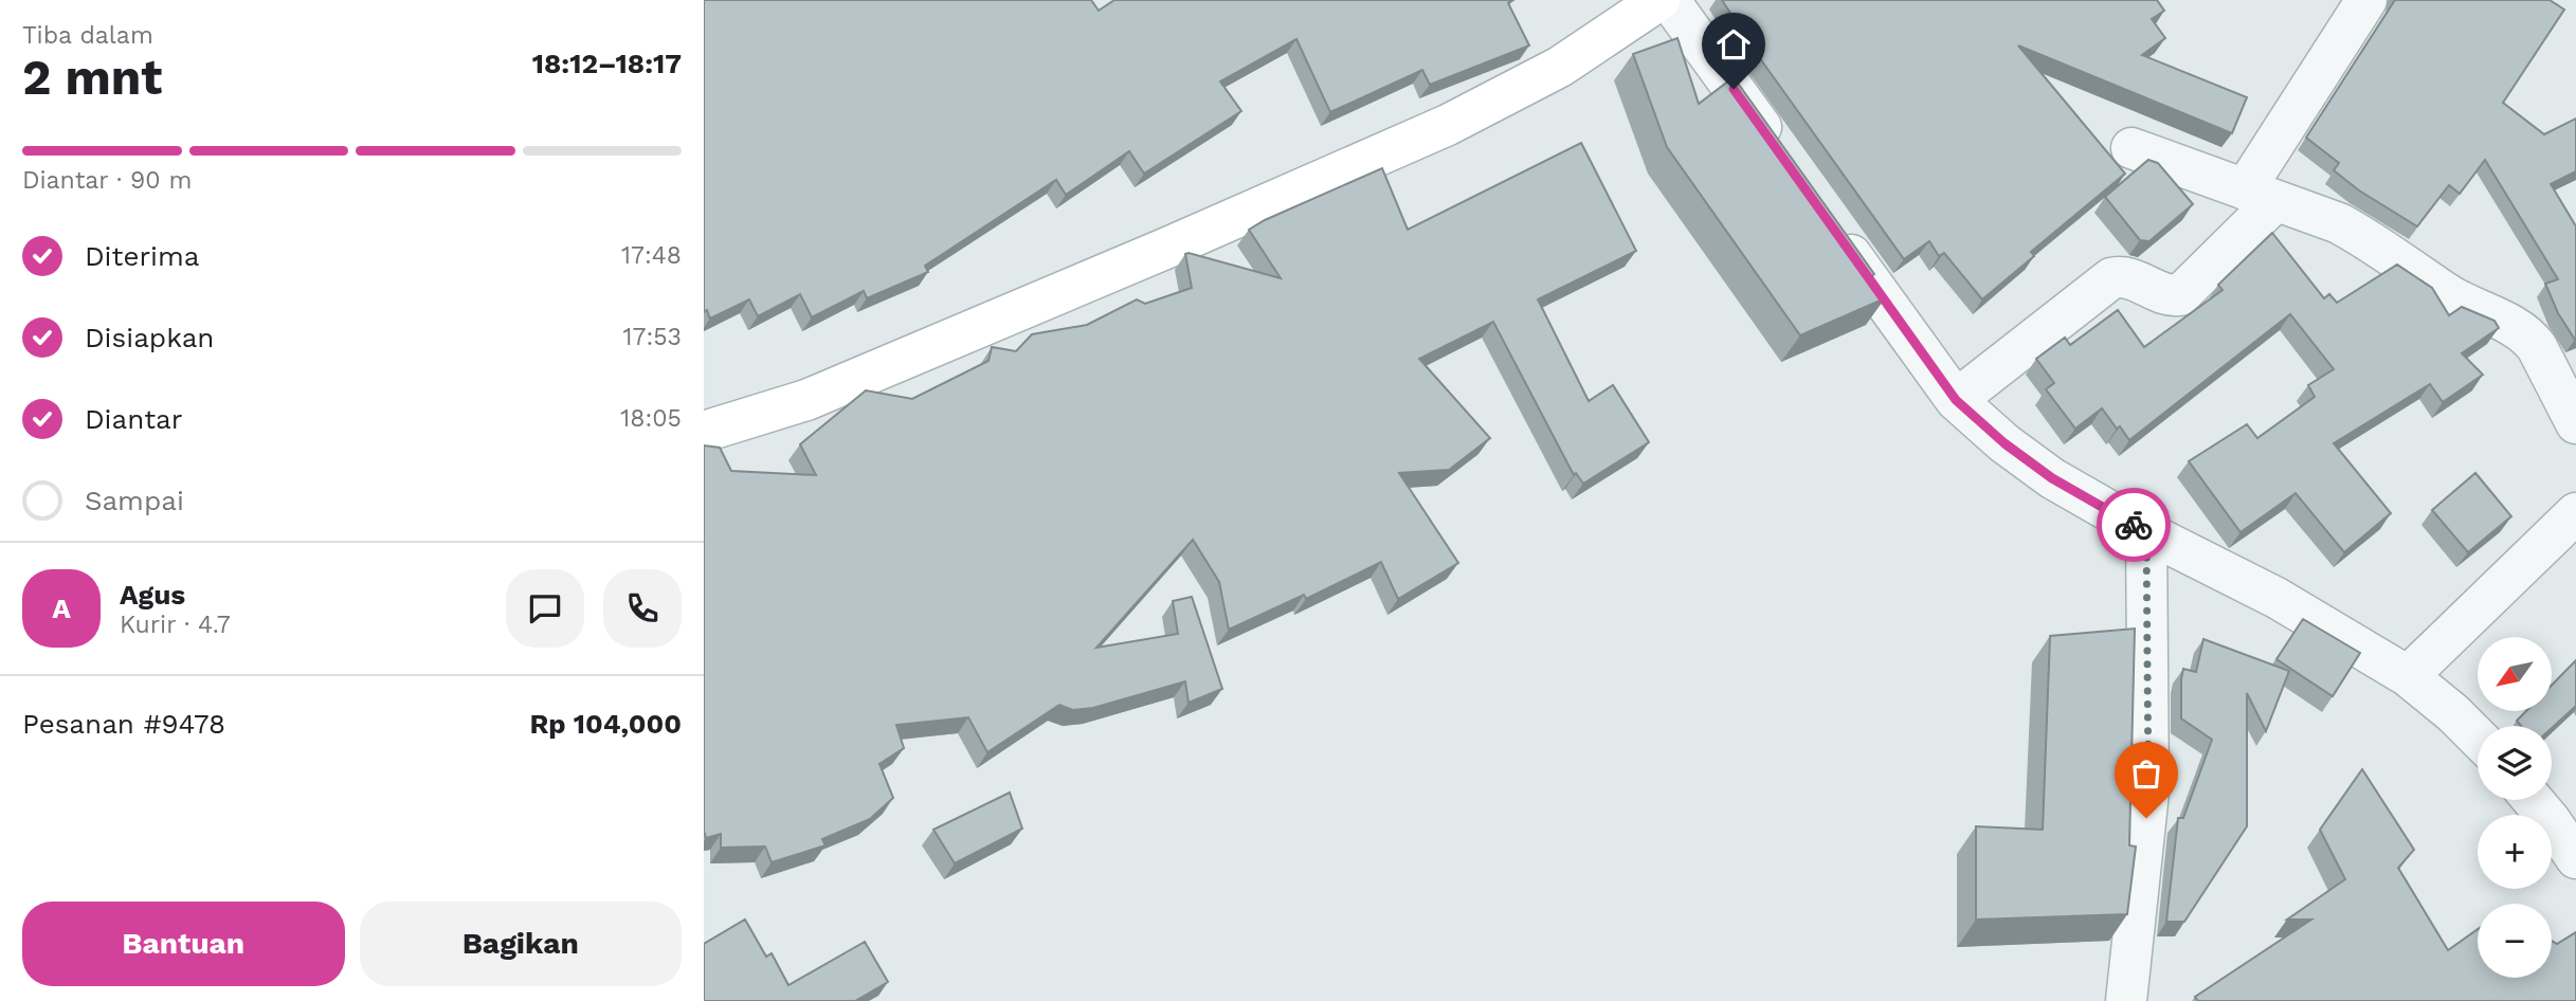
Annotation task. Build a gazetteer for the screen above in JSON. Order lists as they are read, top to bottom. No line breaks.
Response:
{"north":"bottom left","page":{"heading":["2 mnt","Tiba dalam","18:12–18:17"],"panel":["Agus","Kurir · 4.7","Pesanan #9478","Rp 104,000"],"bar":"Diantar · 90 m","list":[["Diterima","17:48"],["Disiapkan","17:53"],["Diantar","18:05"],"Sampai"],"round":"A","map_buttons":["+","−"],"buttons":["Bantuan","Bagikan"]}}
